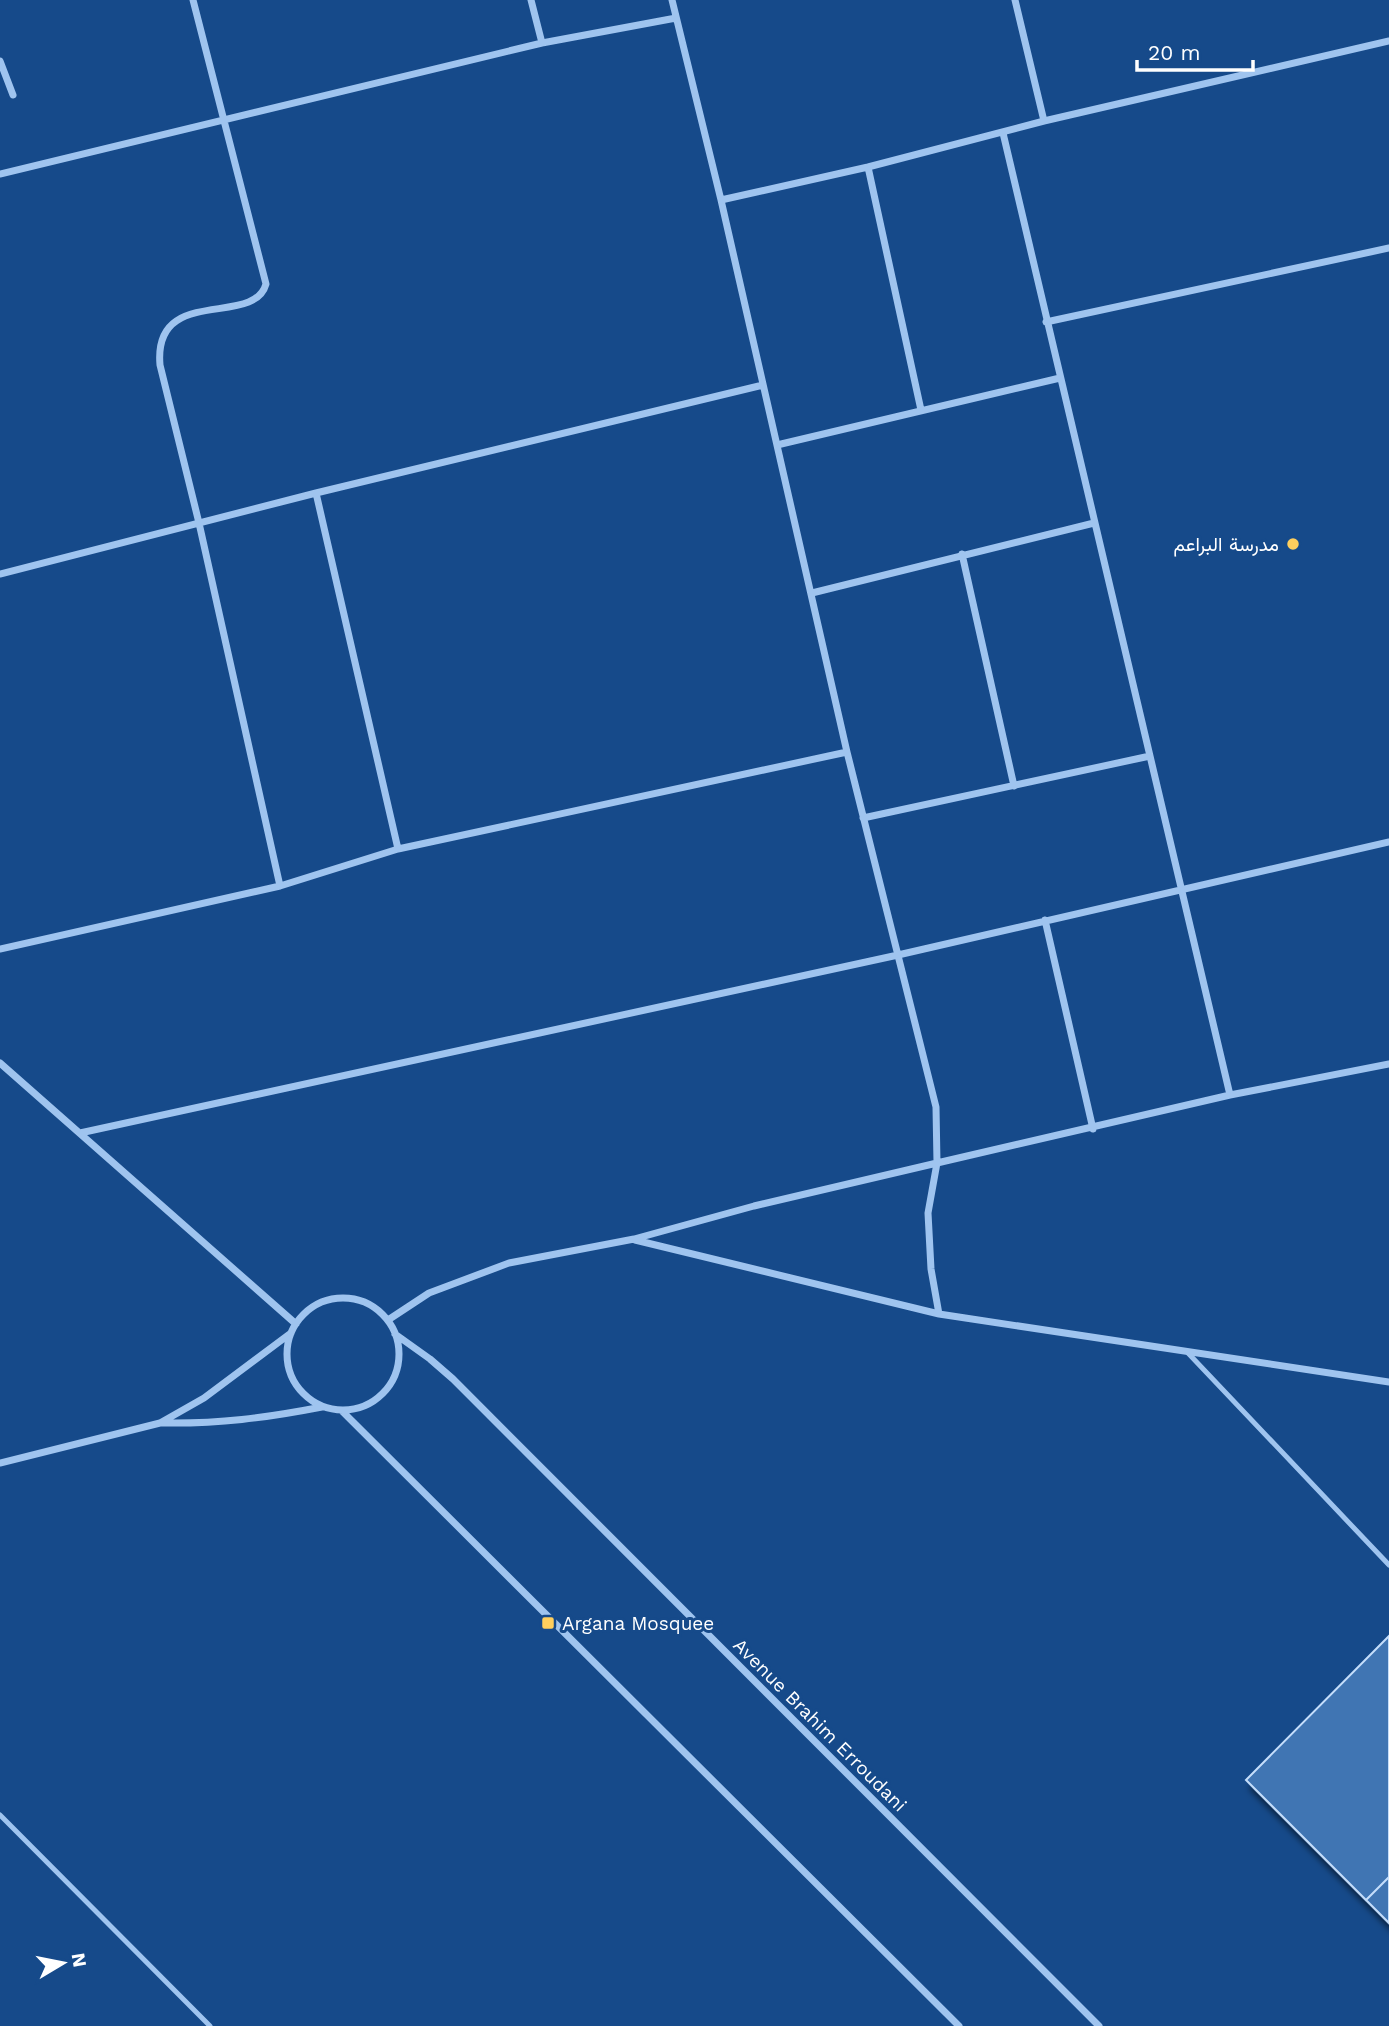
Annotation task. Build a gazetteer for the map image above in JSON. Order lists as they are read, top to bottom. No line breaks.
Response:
{"streets":{"street":["Avenue Brahim Erroudani"]},"places":{"other":["مدرسة البراعم"],"transit":["Argana Mosquee"]},"scale_bar":"20 m","north":"right"}
